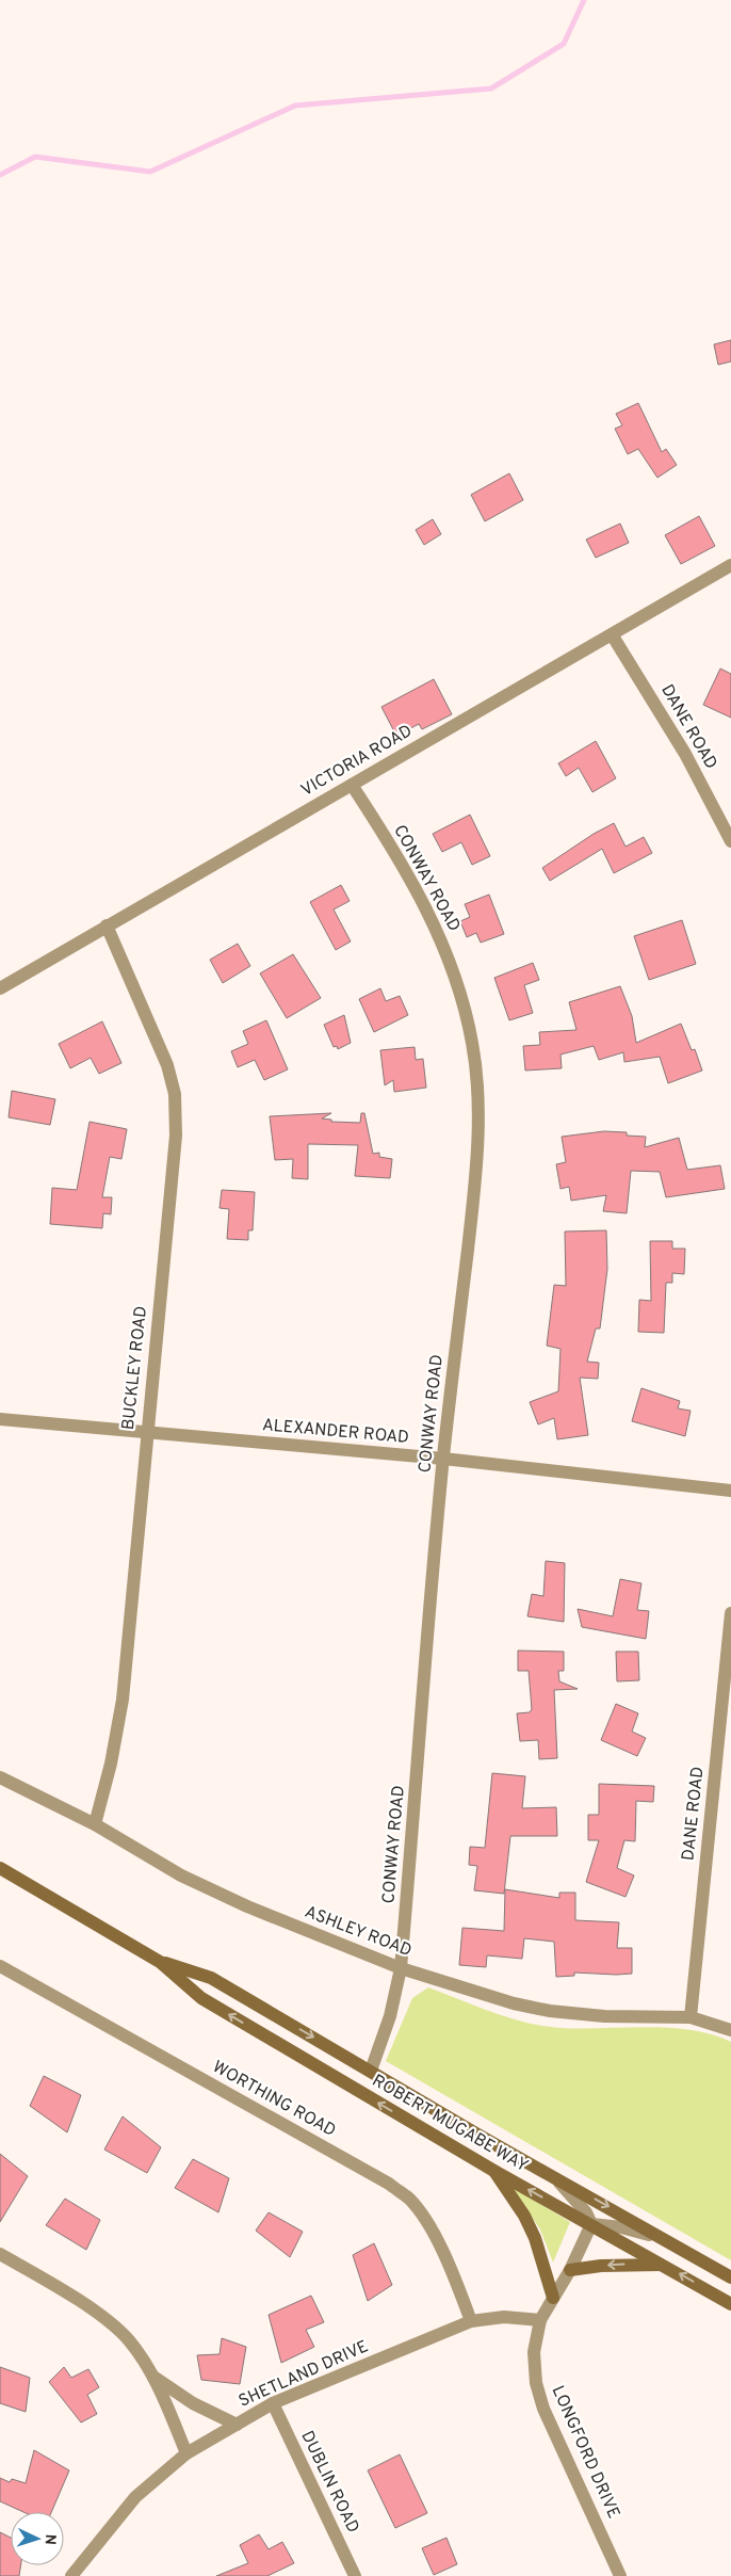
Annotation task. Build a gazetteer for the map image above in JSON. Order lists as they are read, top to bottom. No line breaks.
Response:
{"streets":{"main road":["ROBERT MUGABE WAY"],"street":["DANE ROAD","VICTORIA ROAD","CONWAY ROAD","BUCKLEY ROAD","ALEXANDER ROAD","ASHLEY ROAD","WORTHING ROAD","SHETLAND DRIVE","LONGFORD DRIVE","DUBLIN ROAD"]},"crossings":[["DANE ROAD","VICTORIA ROAD"],["DANE ROAD","ASHLEY ROAD"],["VICTORIA ROAD","CONWAY ROAD"],["VICTORIA ROAD","BUCKLEY ROAD"],["CONWAY ROAD","ALEXANDER ROAD"],["CONWAY ROAD","ASHLEY ROAD"],["CONWAY ROAD","ROBERT MUGABE WAY"],["BUCKLEY ROAD","ALEXANDER ROAD"],["BUCKLEY ROAD","ASHLEY ROAD"],["WORTHING ROAD","SHETLAND DRIVE"],["ROBERT MUGABE WAY","LONGFORD DRIVE"],["SHETLAND DRIVE","LONGFORD DRIVE"],["SHETLAND DRIVE","DUBLIN ROAD"]],"north":"right"}
